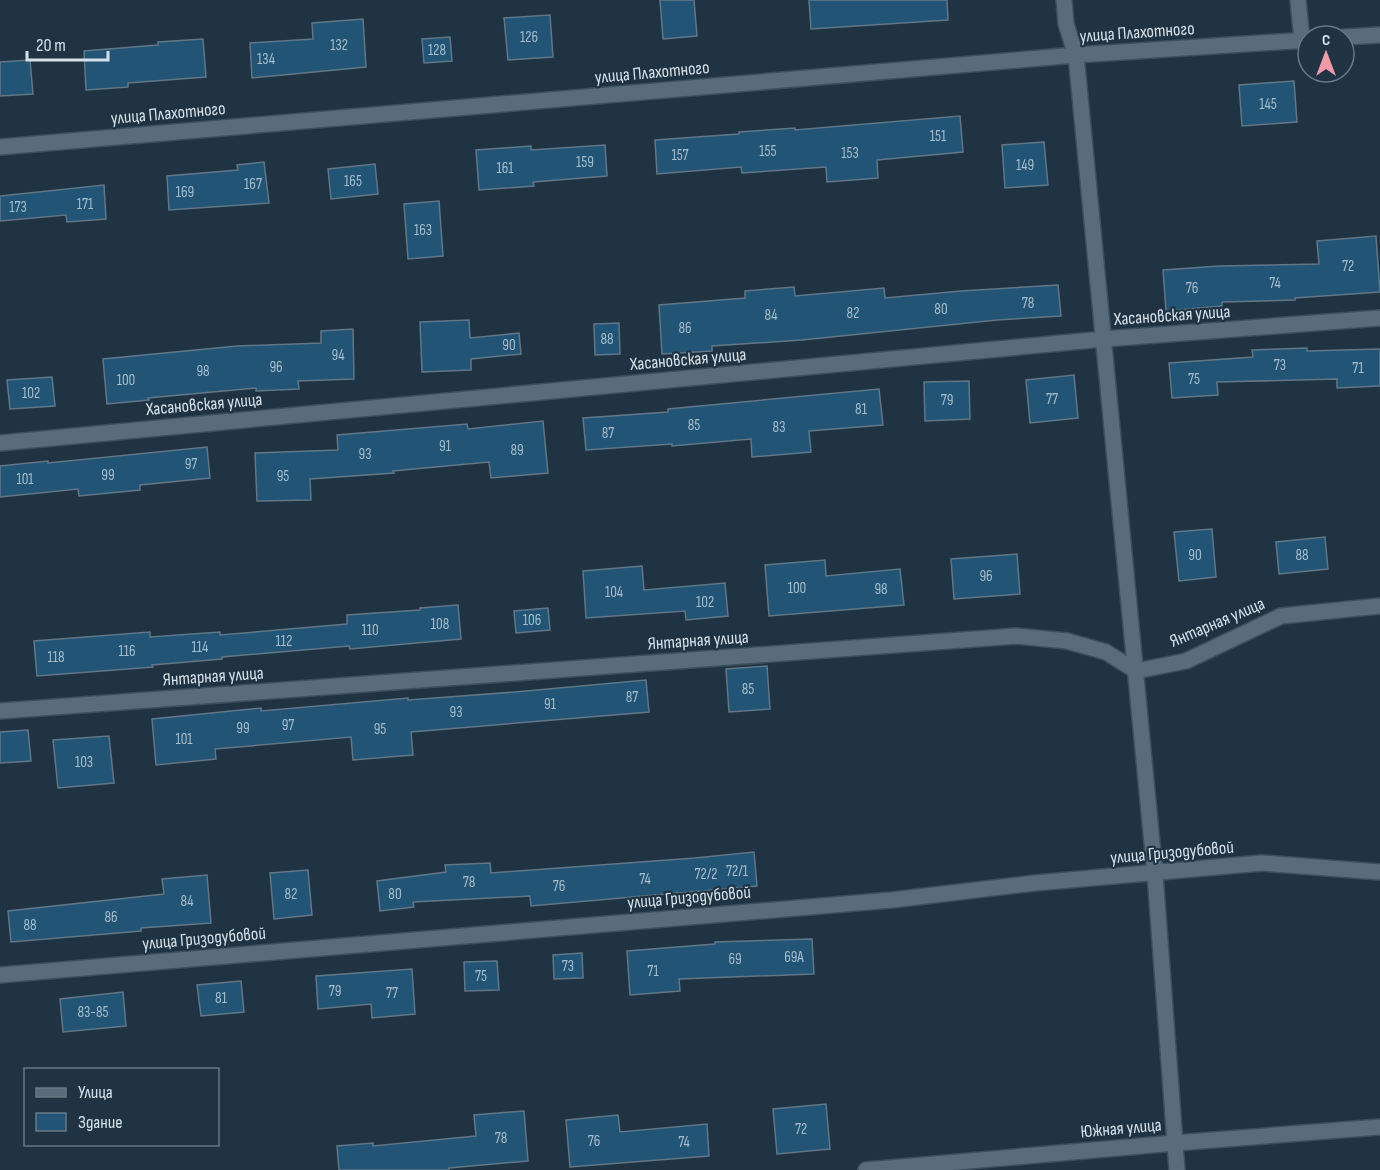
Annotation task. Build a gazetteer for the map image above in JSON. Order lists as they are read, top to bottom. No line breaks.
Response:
{"streets":{"street":["улица Плахотного","Хасановская улица","Янтарная улица","улица Гризодубовой","Южная улица"]},"house_numbers":["126","132","128","134","145","151","155","153","157","159","149","161","165","167","169","171","173","163","72","74","76","78","80","82","84","86","88","90","94","73","96","71","98","75","100","102","77","79","81","85","83","87","91","89","93","97","99","95","101","90","88","96","100","98","104","102","106","108","110","112","114","116","118","85","87","91","93","97","99","95","101","103","72/1","72/2","74","78","76","82","80","84","86","88","69А","69","73","71","75","79","77","81","83-85","72","78","76","74"],"legend":["Улица","Здание"],"scale_bar":"20 m","north":"top"}
